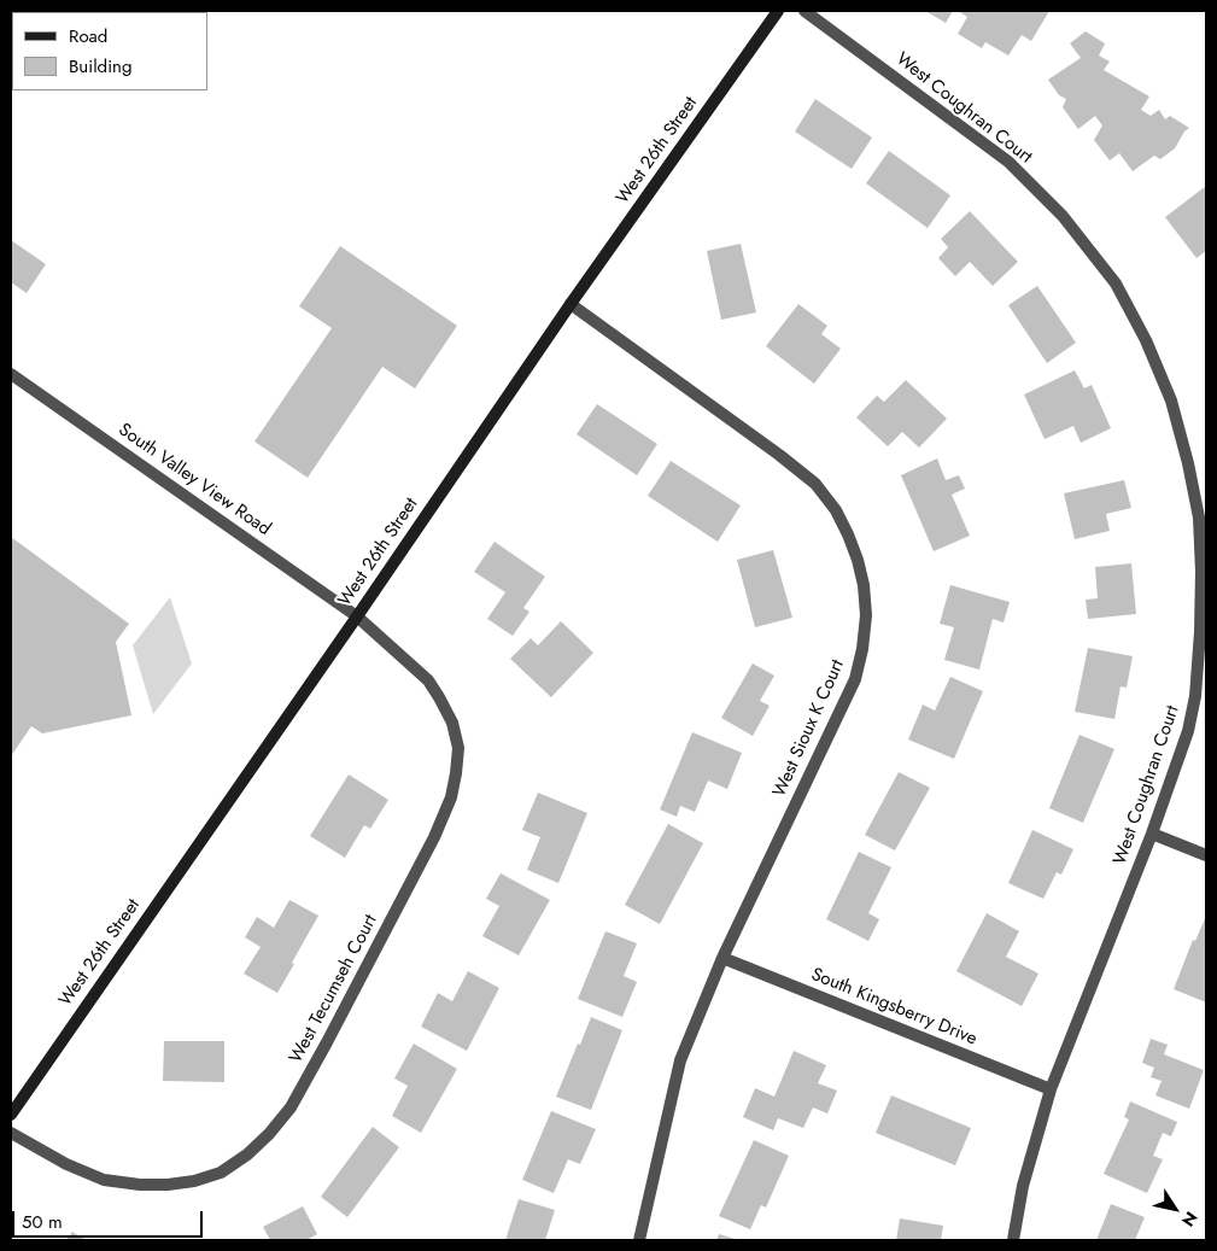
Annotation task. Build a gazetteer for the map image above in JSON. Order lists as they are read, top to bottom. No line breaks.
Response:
{"streets":{"main road":["West 26th Street"],"street":["West Coughran Court","South Valley View Road","West Sioux K Court","West Tecumseh Court","South Kingsberry Drive"]},"crossings":[["West Coughran Court","South Kingsberry Drive"],["West 26th Street","South Valley View Road"],["West 26th Street","West Sioux K Court"],["West 26th Street","West Tecumseh Court"],["South Valley View Road","West Tecumseh Court"],["West Sioux K Court","South Kingsberry Drive"]],"legend":["Road","Building"],"scale_bar":"50 m","north":"bottom right"}
